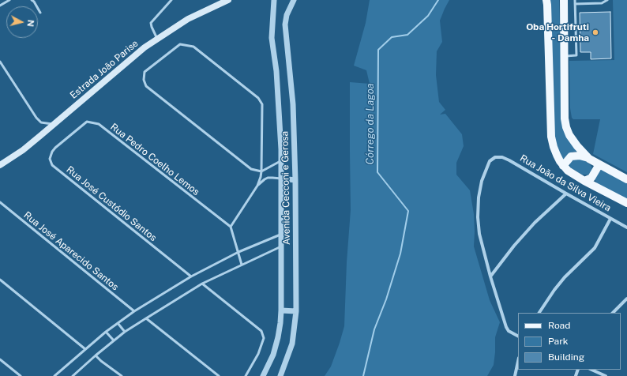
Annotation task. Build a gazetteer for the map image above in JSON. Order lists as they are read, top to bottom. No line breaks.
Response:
{"streets":{"main road":["Estrada João Parise"],"street":["Rua João da Silva Vieira","Avenida Cecconi e Gerosa"],"lane":["Rua Pedro Coelho Lemos","Rua José Custódio Santos","Rua José Aparecido Santos"]},"crossings":[["Rua Pedro Coelho Lemos","Rua José Custódio Santos"]],"water":["Córrego da Lagoa"],"places":["Oba Hortifruti - Damha"],"legend":["Road","Park","Building"],"north":"right"}
